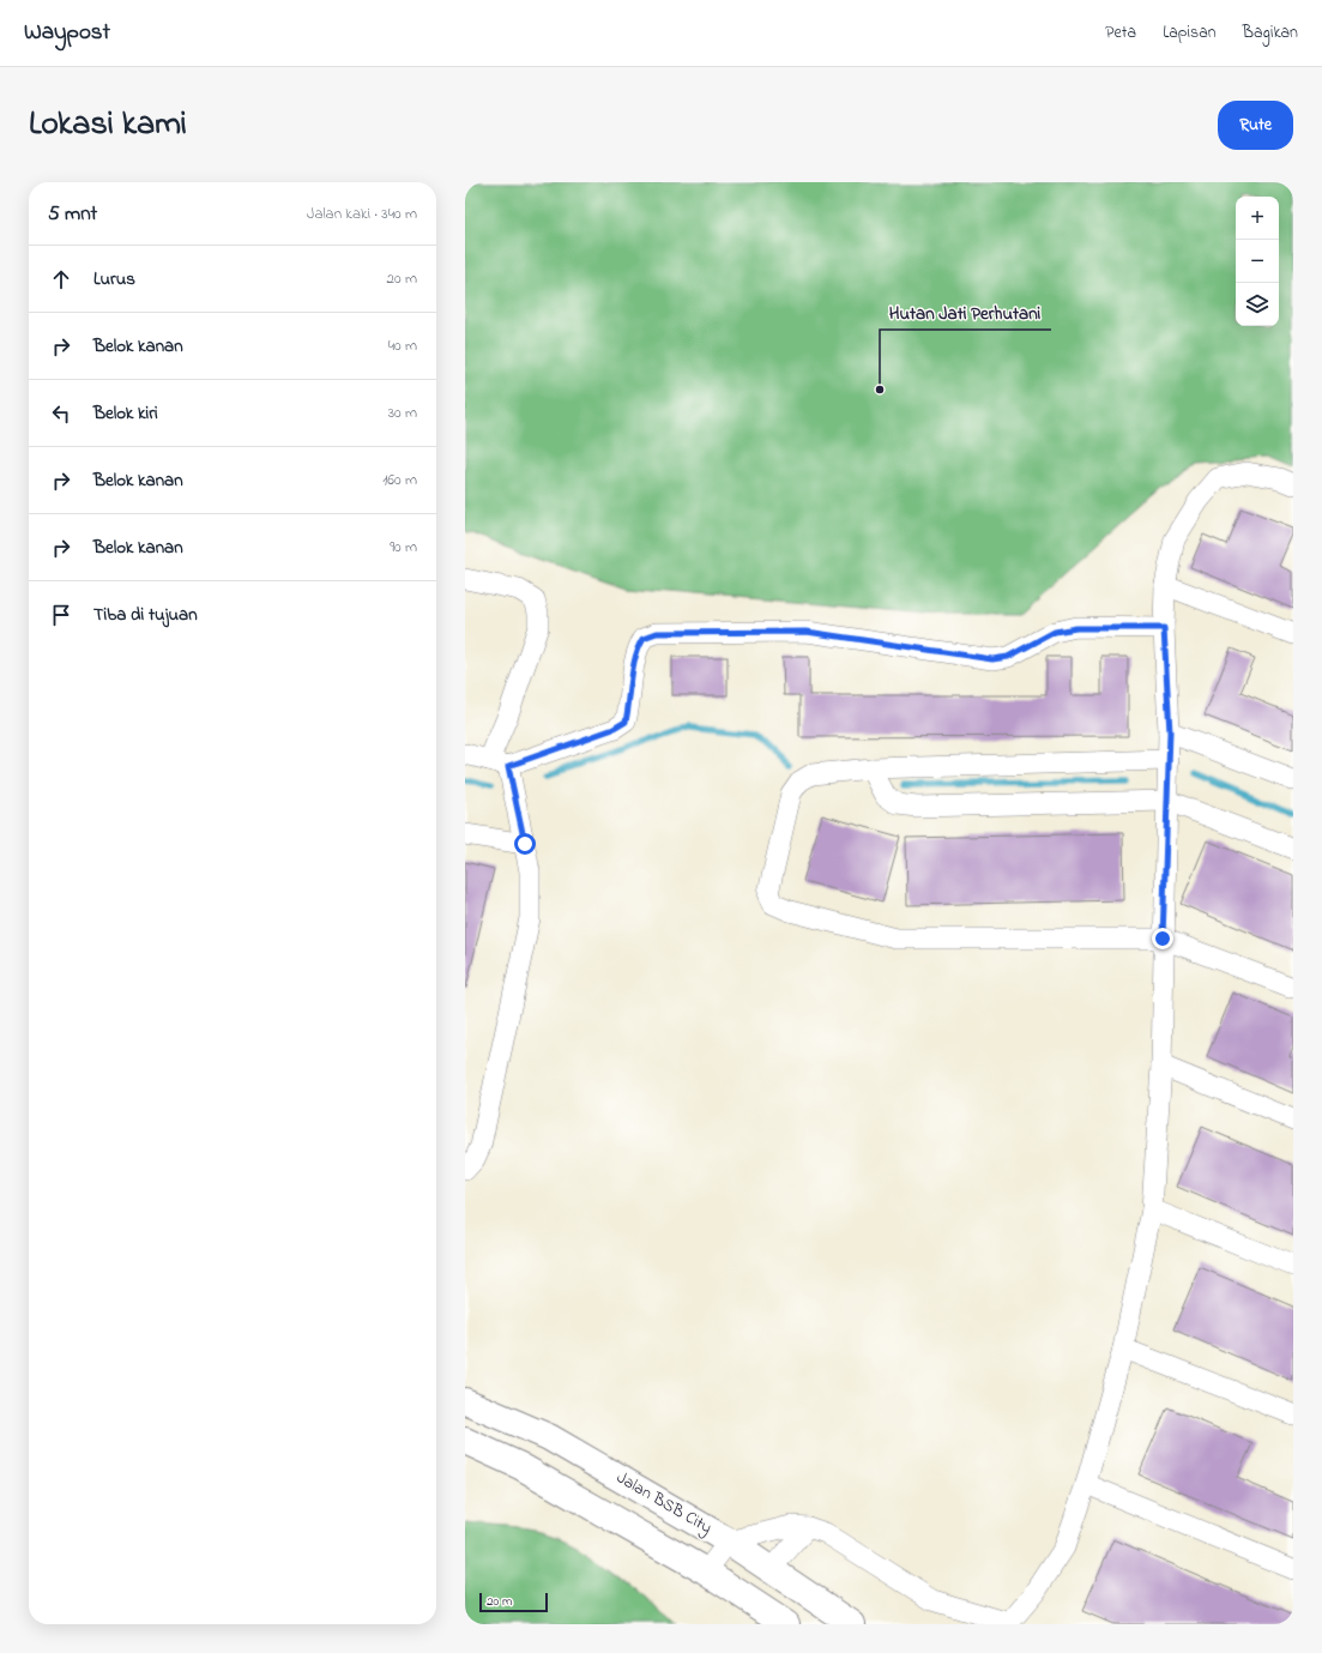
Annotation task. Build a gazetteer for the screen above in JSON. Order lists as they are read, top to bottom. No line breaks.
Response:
{"streets":{"street":["Jalan BSB City"]},"places":["Hutan Jati Perhutani"],"scale_bar":"20 m","page":{"header":"Waypost","nav":["Peta","Lapisan","Bagikan"],"title":"Lokasi kami","buttons":"Rute","heading":["5 mnt","Jalan kaki · 340 m"],"map_buttons":["+","−"],"list":[["Lurus","20 m"],["Belok kanan","40 m"],["Belok kiri","30 m"],["Belok kanan","160 m"],["Belok kanan","90 m"],"Tiba di tujuan"],"scale":"20 m"}}
